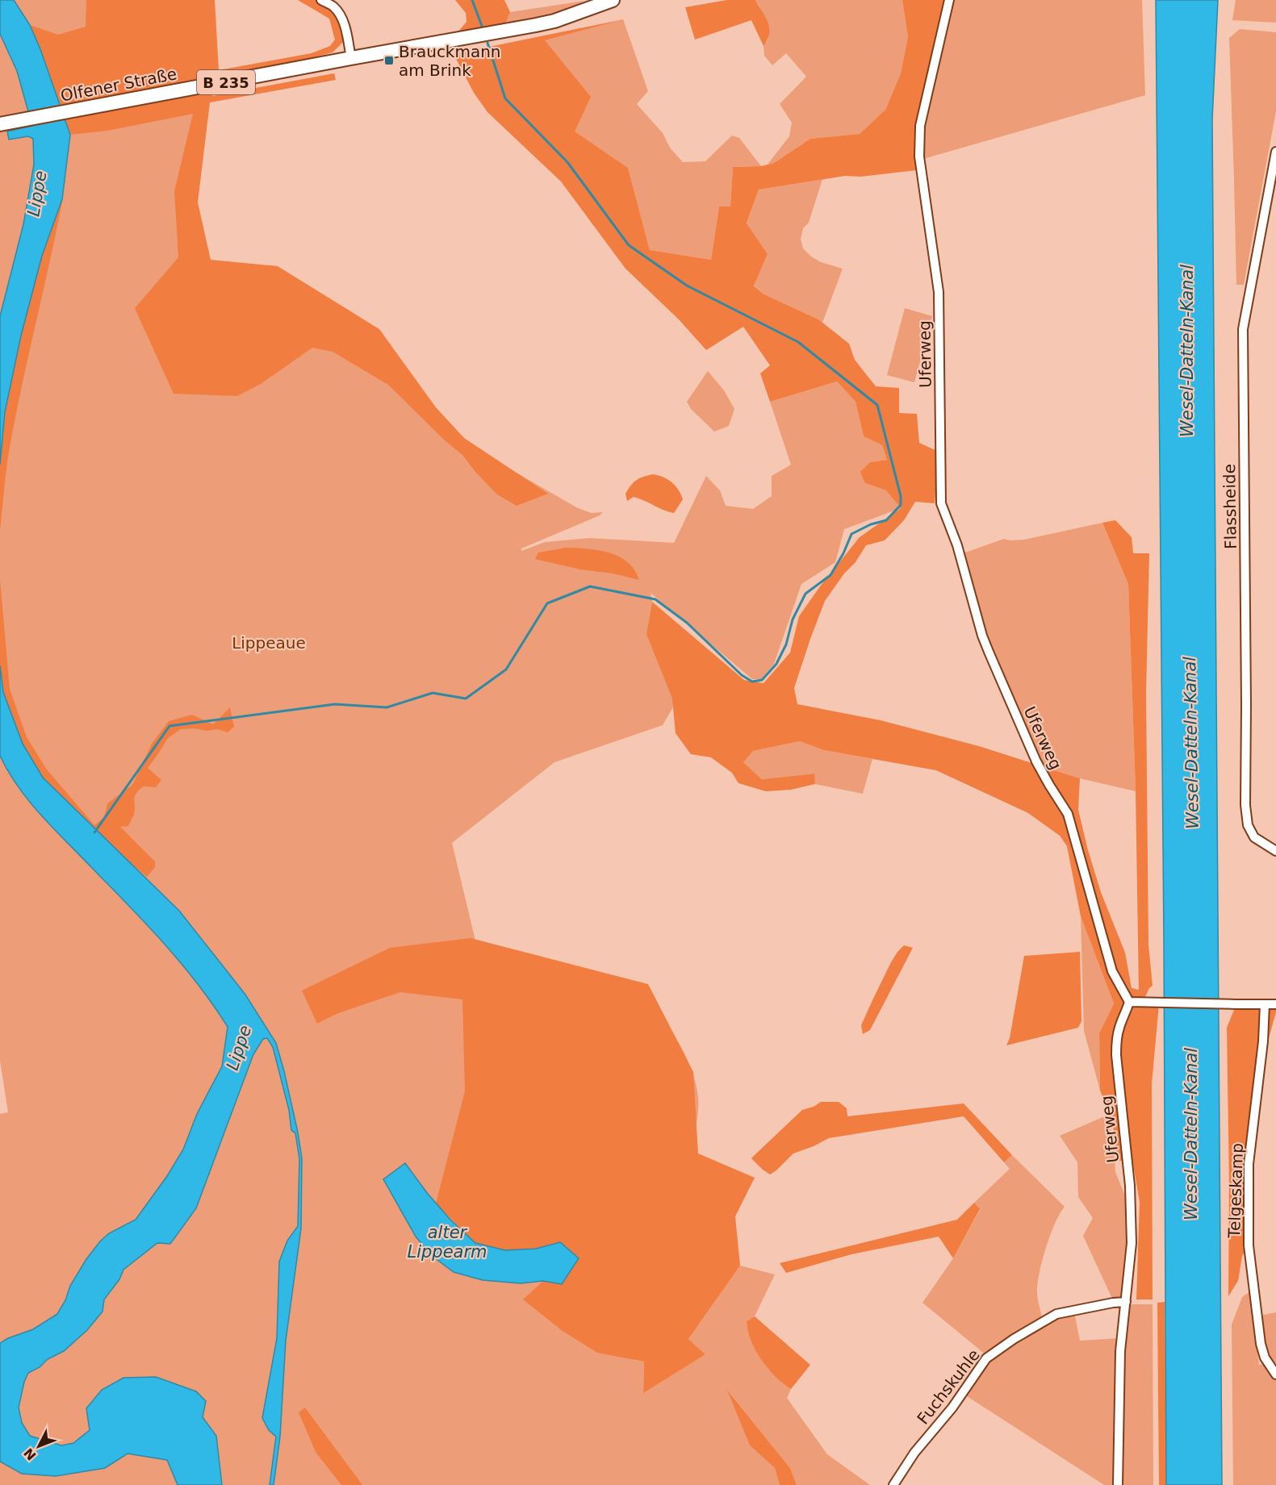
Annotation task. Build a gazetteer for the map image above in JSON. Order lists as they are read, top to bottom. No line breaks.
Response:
{"streets":{"main road":["B 235","Olfener Straße"],"street":["Uferweg","Flassheide","Telgeskamp","Fuchskuhle"]},"crossings":[["Uferweg","Fuchskuhle"]],"water":["Lippe","Wesel-Datteln-Kanal","alter Lippearm"],"parks":["Lippeaue"],"places":{"transit":["Brauckmann am Brink"]},"north":"bottom left"}
